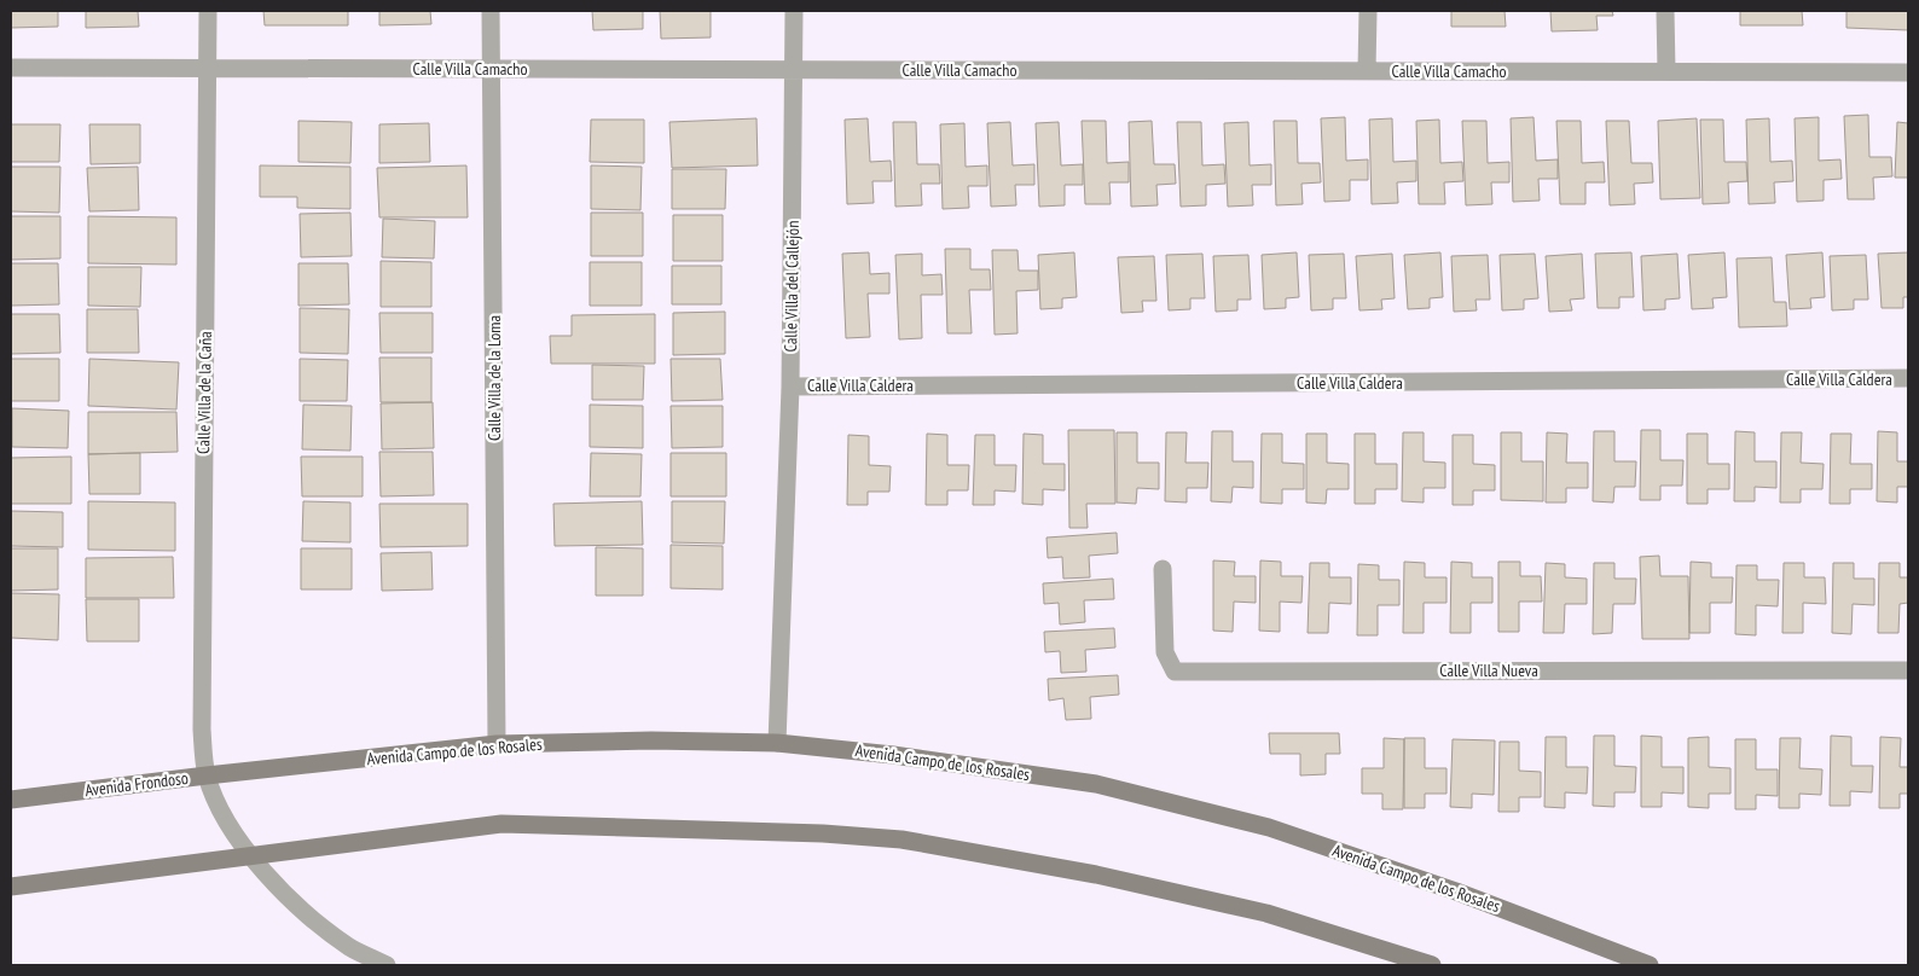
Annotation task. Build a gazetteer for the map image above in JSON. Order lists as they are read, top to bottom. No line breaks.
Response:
{"streets":{"street":["Calle Villa Camacho","Calle Villa del Callejón","Calle Villa de la Loma","Calle Villa Caldera","Calle Villa de la Caña","Calle Villa Nueva","Avenida Campo de los Rosales","Avenida Frondoso"]},"crossings":[["Calle Villa Camacho","Calle Villa del Callejón"],["Calle Villa Camacho","Calle Villa de la Loma"],["Calle Villa Camacho","Calle Villa de la Caña"],["Calle Villa del Callejón","Calle Villa Caldera"],["Calle Villa del Callejón","Avenida Campo de los Rosales"],["Calle Villa de la Loma","Avenida Campo de los Rosales"],["Calle Villa de la Caña","Avenida Campo de los Rosales"],["Calle Villa de la Caña","Avenida Frondoso"],["Avenida Campo de los Rosales","Avenida Frondoso"]]}
